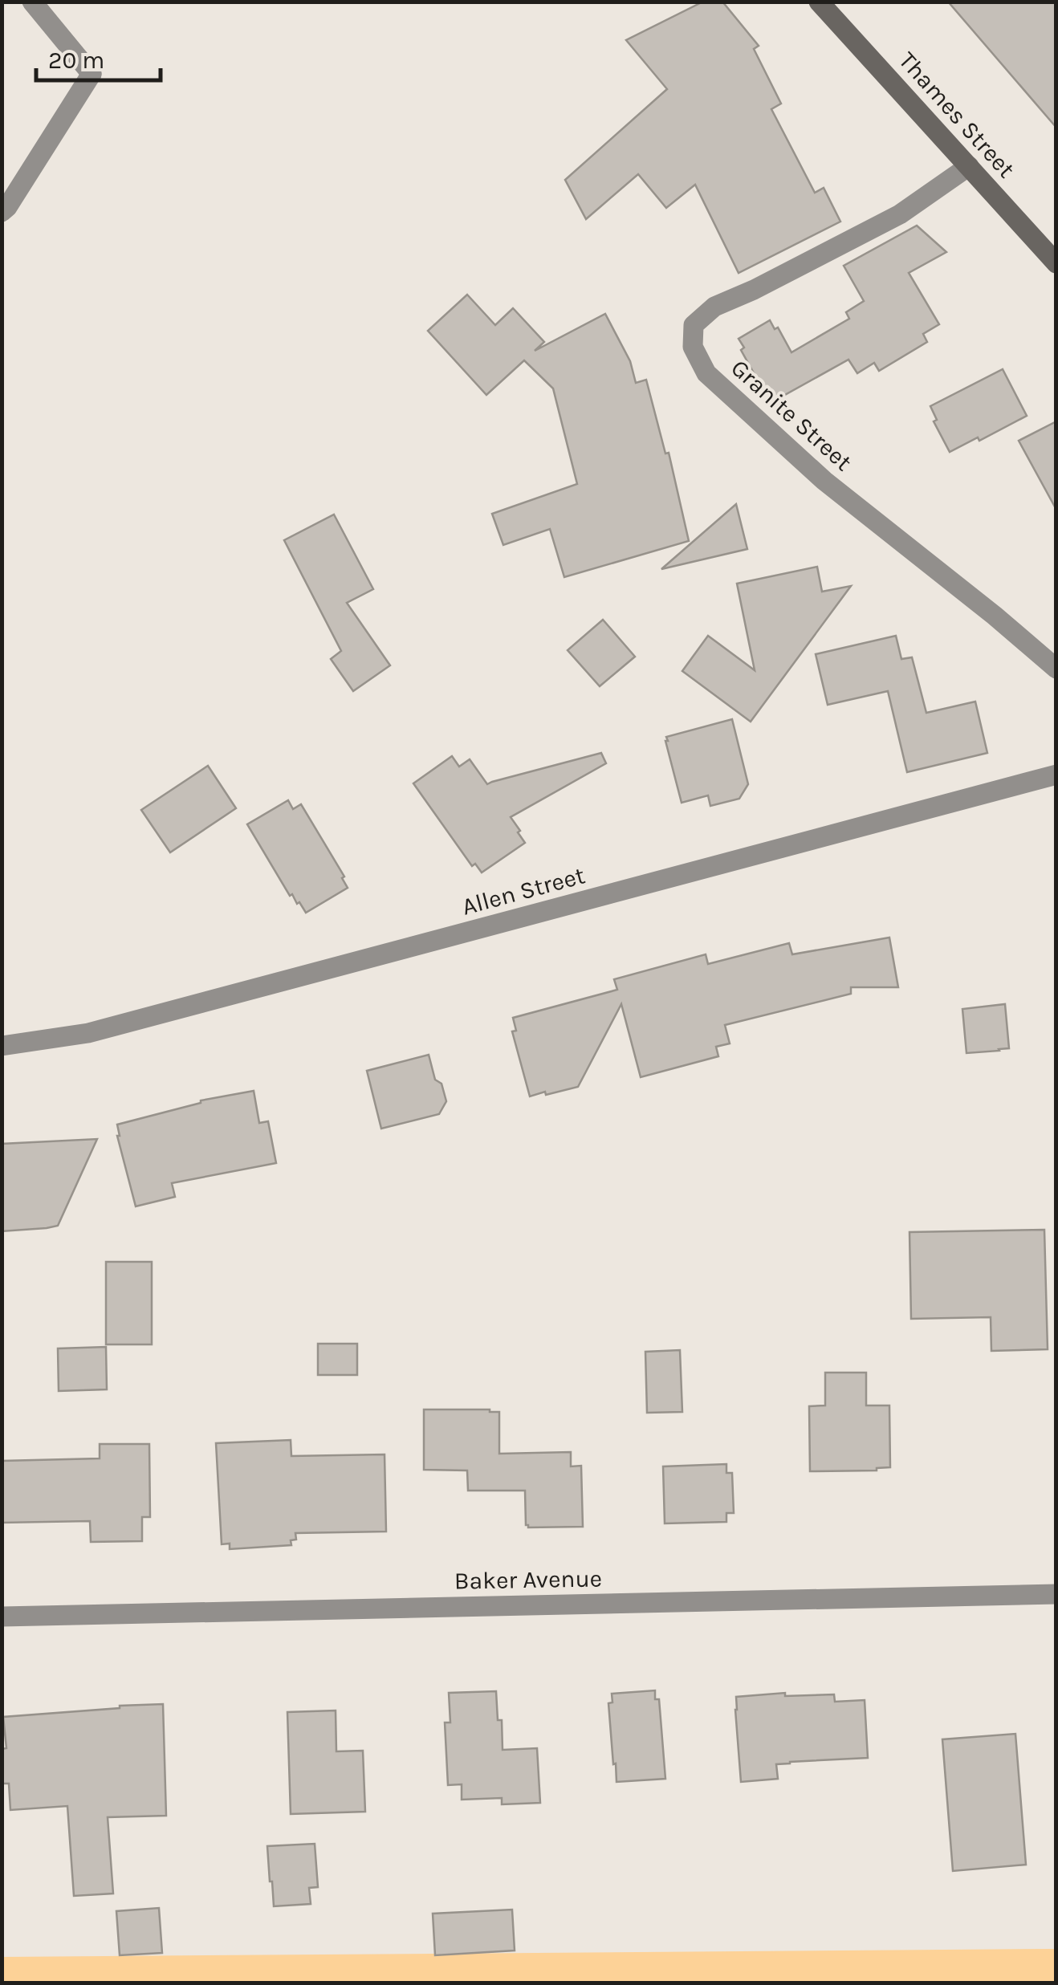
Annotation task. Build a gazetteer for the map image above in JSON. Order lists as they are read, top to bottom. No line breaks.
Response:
{"streets":{"street":["Thames Street","Granite Street","Allen Street","Baker Avenue"]},"crossings":[["Thames Street","Granite Street"]],"scale_bar":"20 m"}
